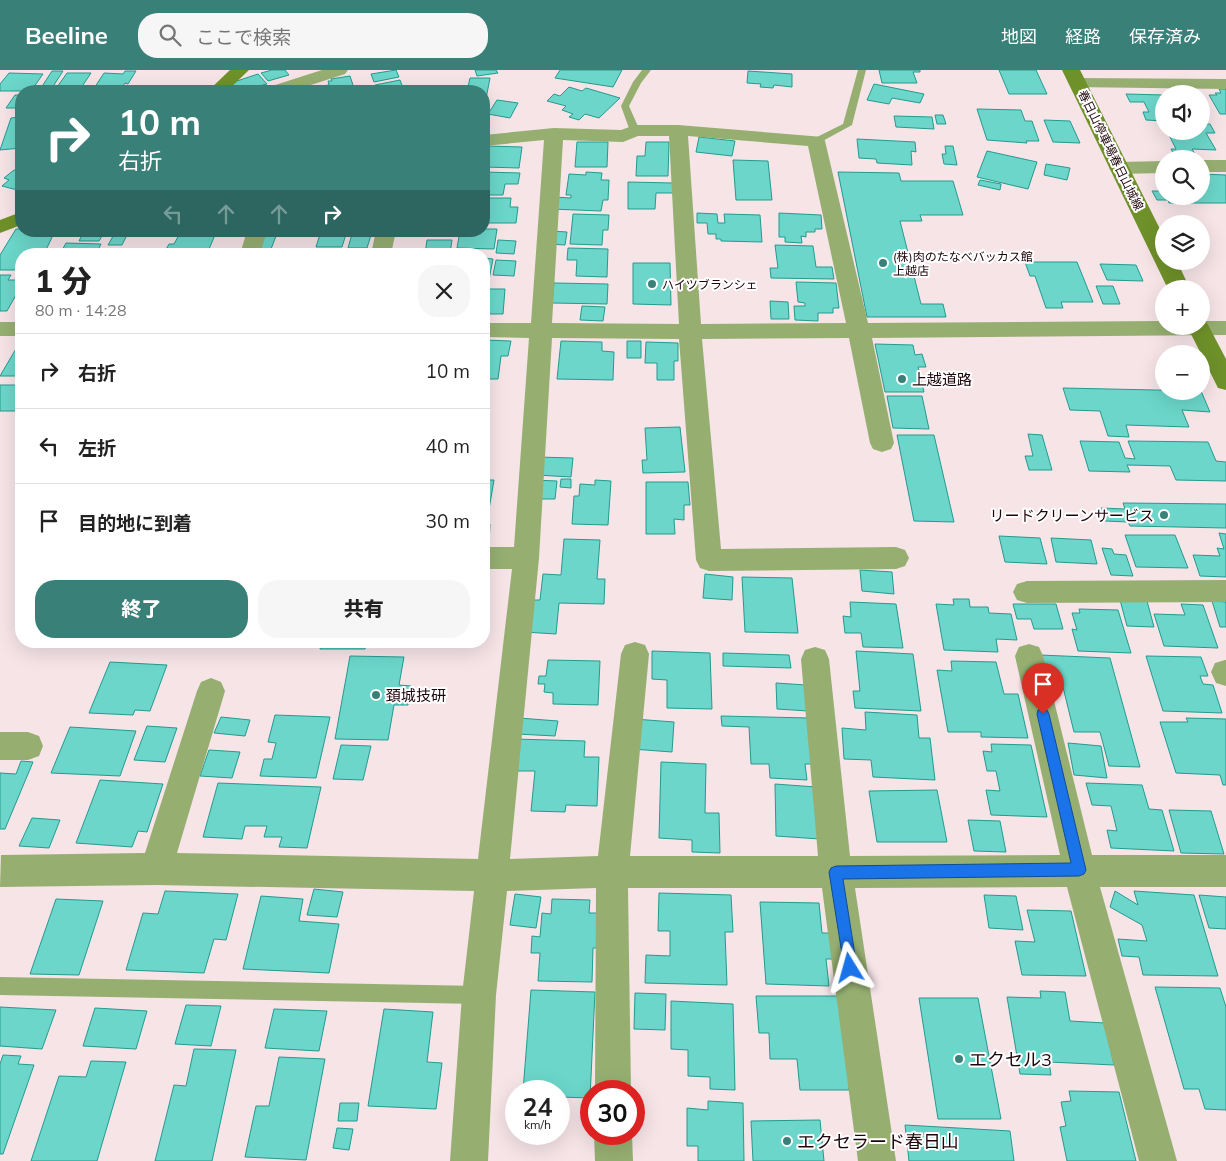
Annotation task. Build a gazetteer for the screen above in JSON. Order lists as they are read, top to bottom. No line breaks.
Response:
{"streets":{"main road":["春日山停車場春日山城線"]},"places":["(株)肉のたなべバッカス館 上越店","ハイツブランシェ","上越道路","リードクリーンサービス","頚城技研","エクセル3","エクセラード春日山"],"page":{"header":"Beeline","search":"ここで検索","nav":["地図","経路","保存済み"],"map_buttons":["+","−"],"turn":["10 m","右折"],"heading":["1 分","80 m · 14:28"],"list":[{"name":"右折","value":"10 m"},{"name":"左折","value":"40 m"},{"name":"目的地に到着","value":"30 m"}],"buttons":["終了","共有"],"speed":"24 km/h","limit":"30"}}
